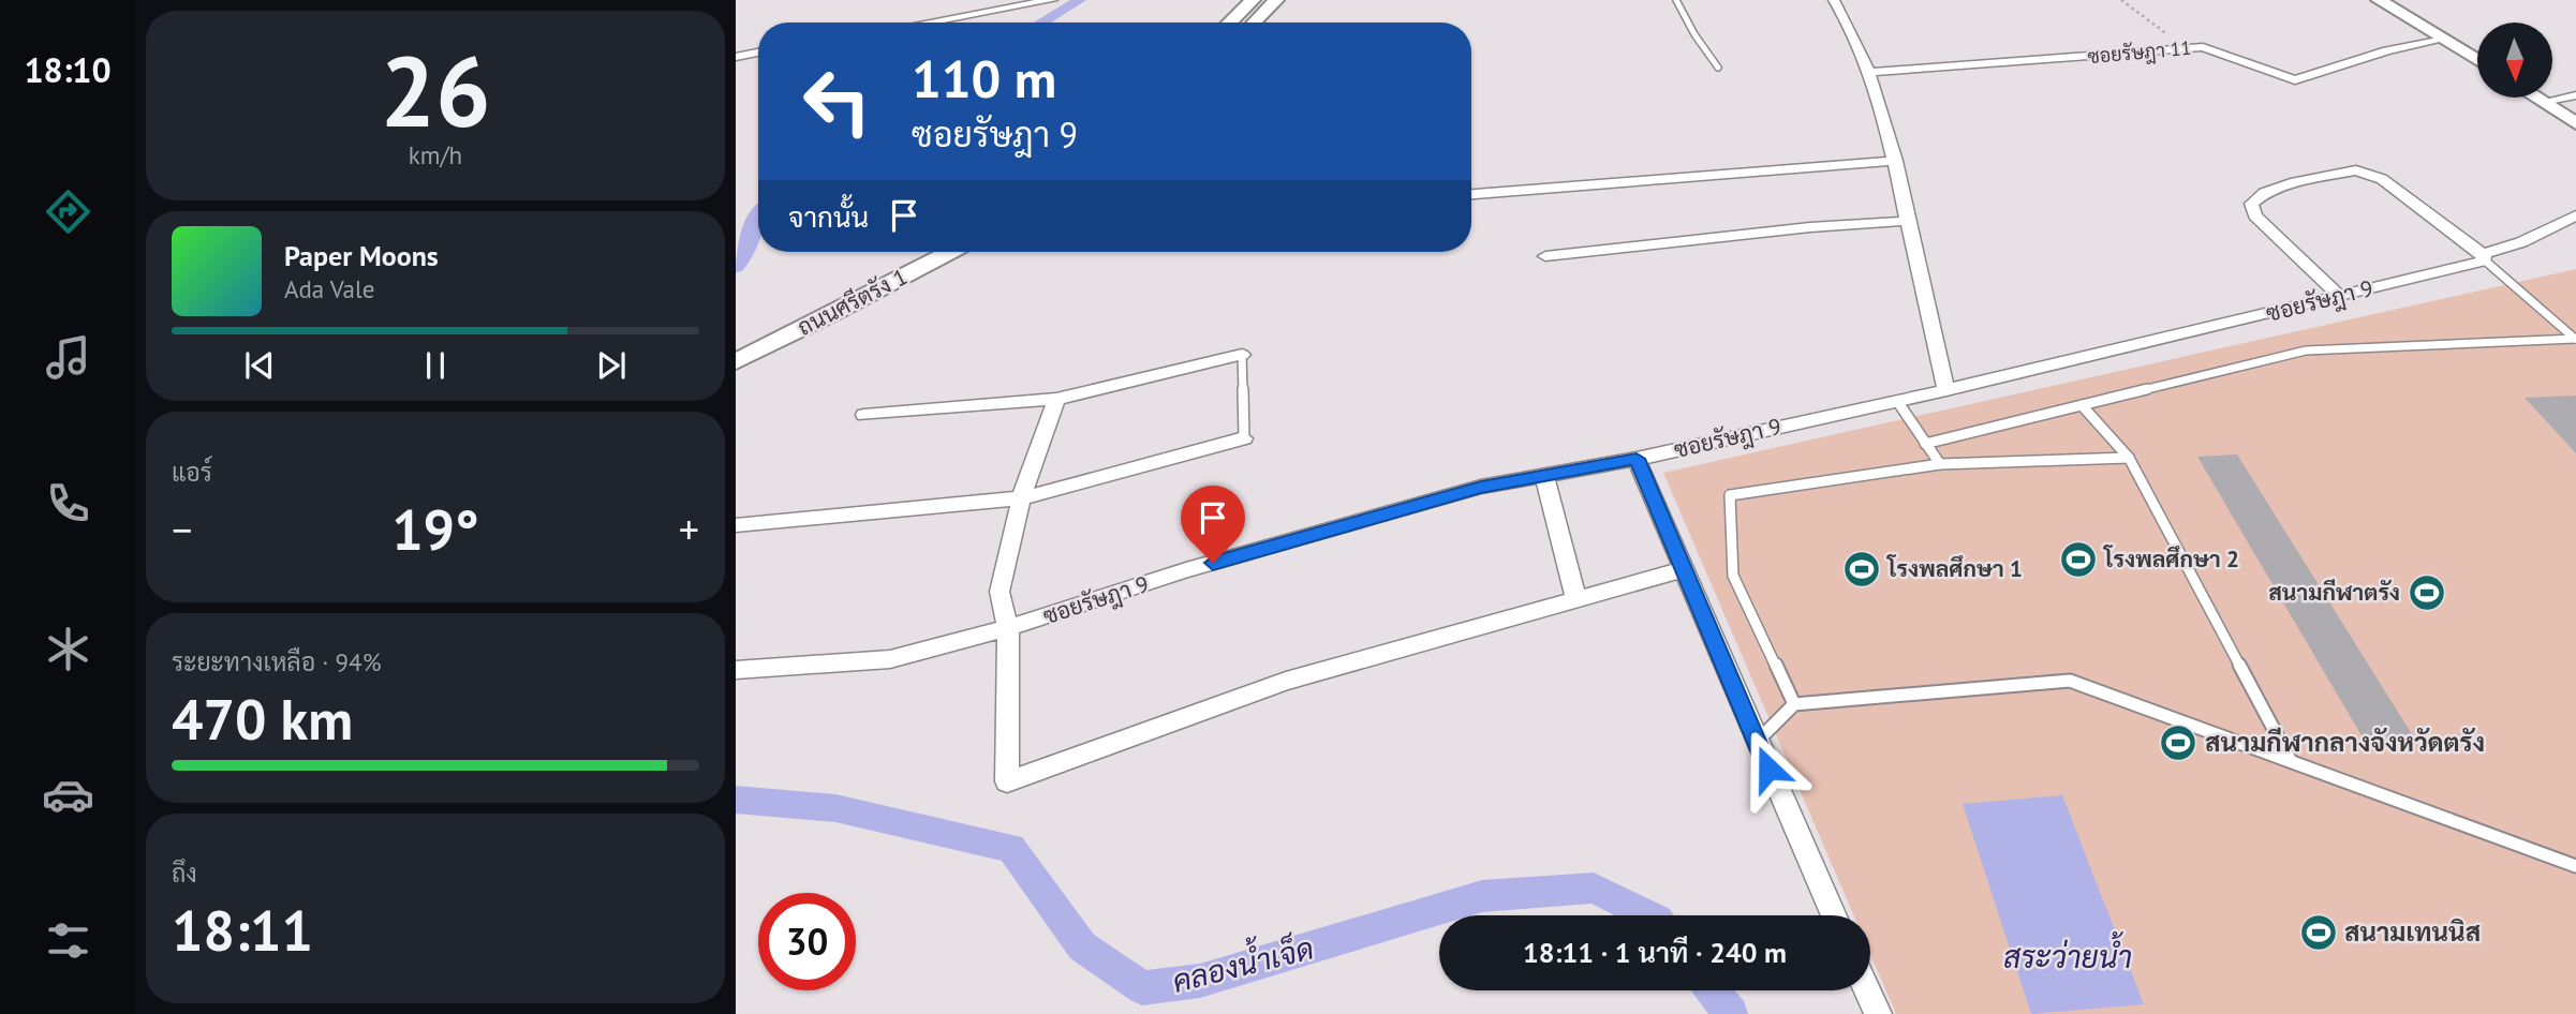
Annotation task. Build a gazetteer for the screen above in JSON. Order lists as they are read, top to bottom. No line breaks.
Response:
{"streets":{"street":["ซอยรัษฎา 11","ซอยรัษฎา 9","ถนนศรีตรัง 1"]},"water":["สระว่ายน้ำ","คลองน้ำเจ็ด"],"places":{"sports":["โรงพลศึกษา 2","โรงพลศึกษา 1","สนามกีฬาตรัง","สนามกีฬากลางจังหวัดตรัง","สนามเทนนิส"]},"north":"bottom","page":{"tabs":"18:10","tile":[["26","km/h"],"แอร์",["ระยะทางเหลือ · 94%","470 km"],["ถึง","18:11"]],"turn":["110 m","ซอยรัษฎา 9"],"then":"จากนั้น","song":["Paper Moons","Ada Vale"],"heat":["−","19°","+"],"limit":"30","trip":"18:11 · 1 นาที · 240 m"}}
